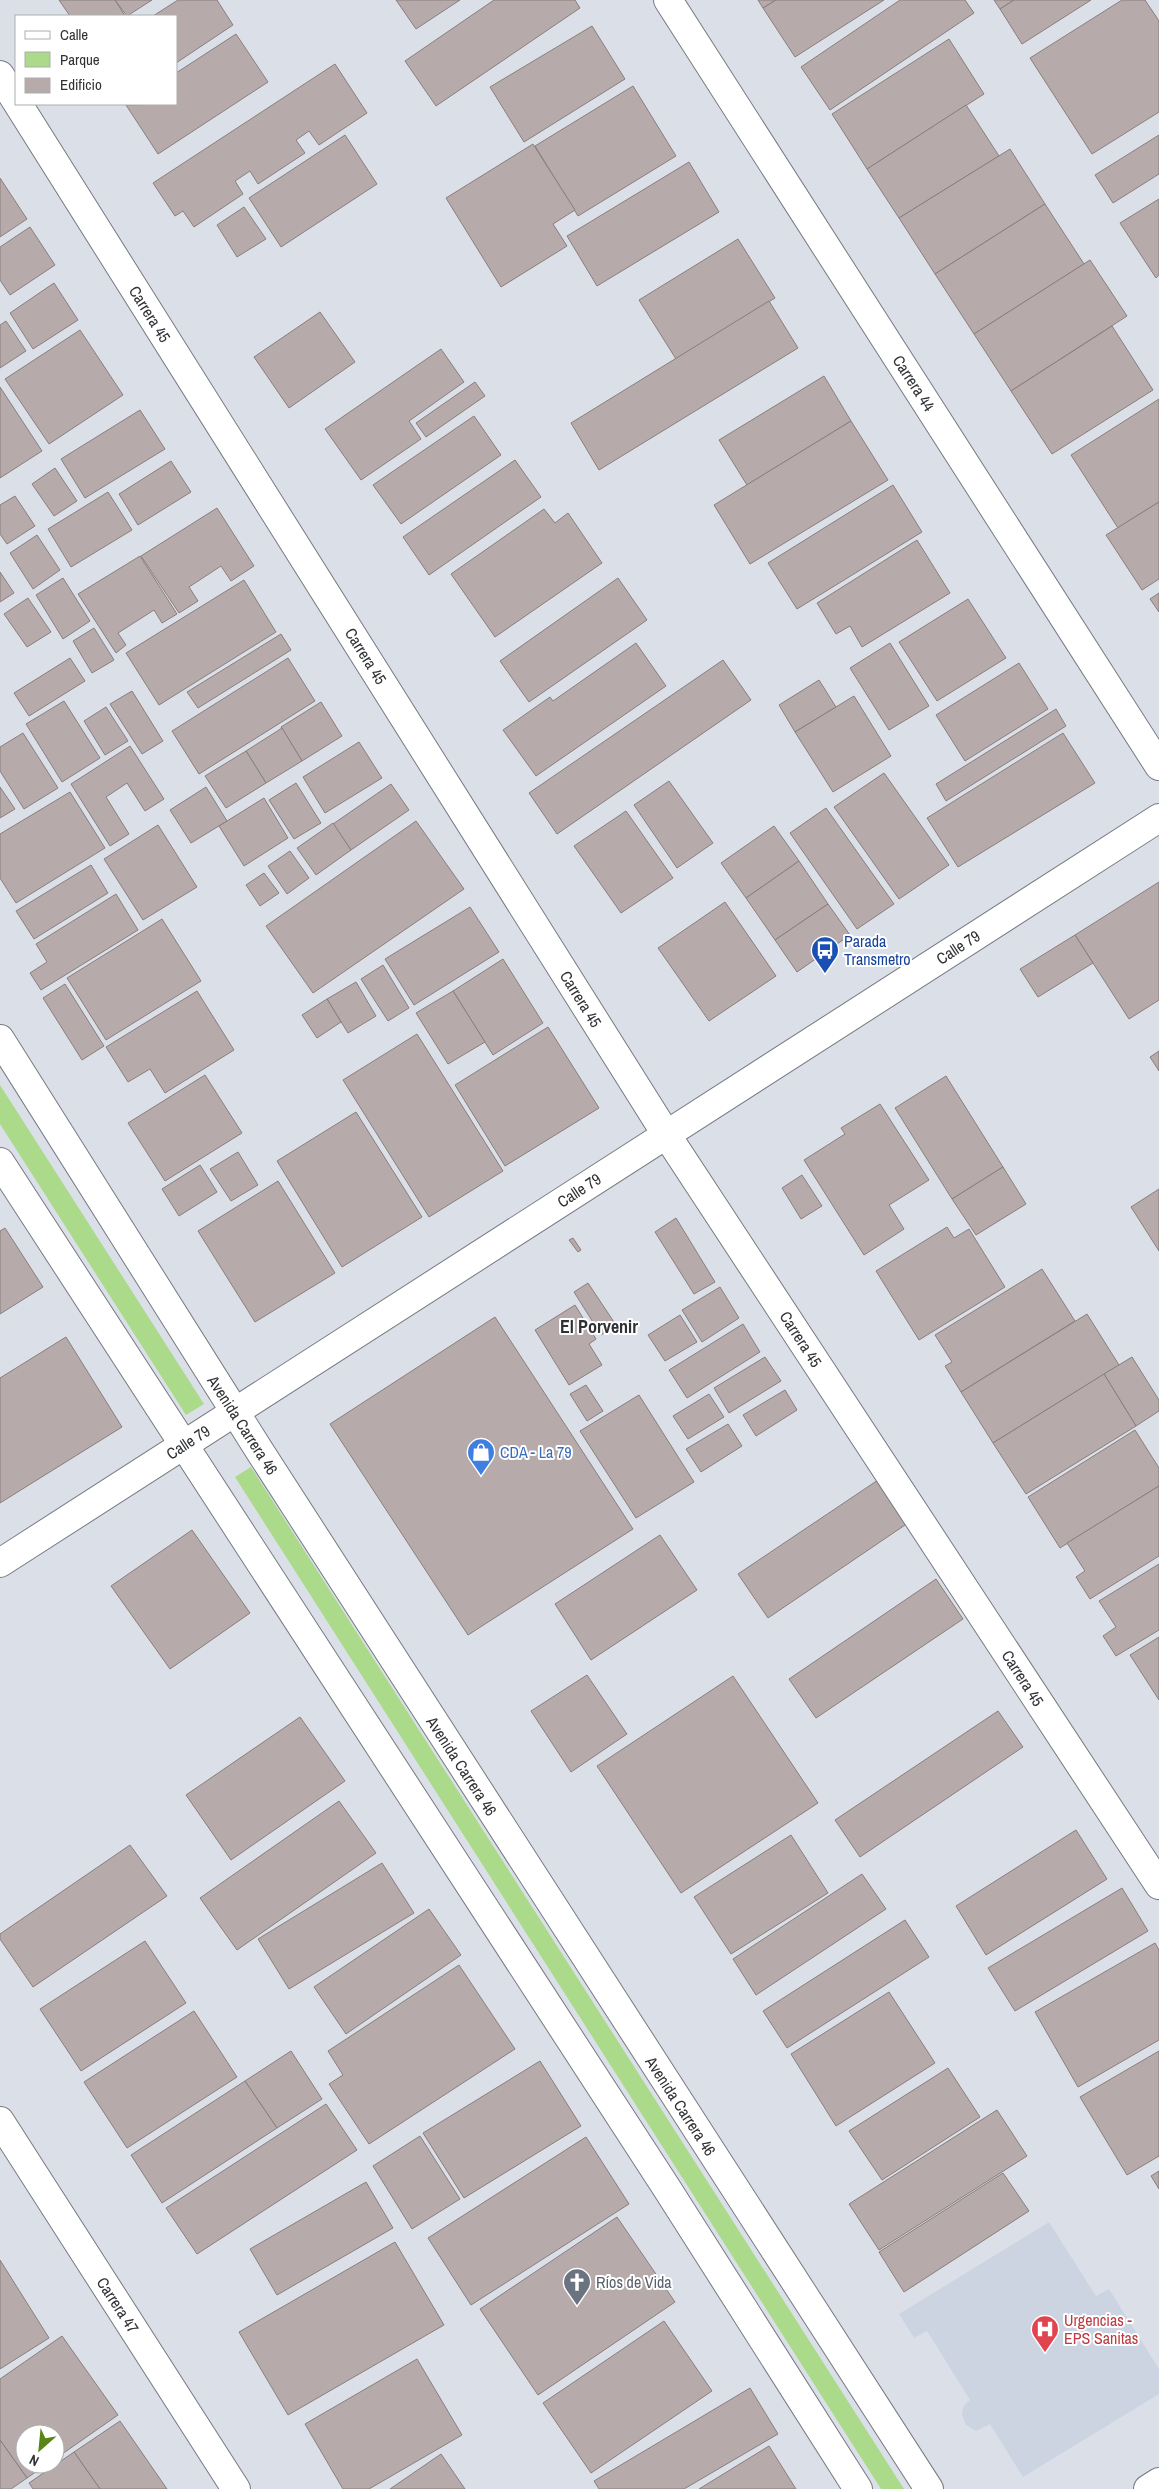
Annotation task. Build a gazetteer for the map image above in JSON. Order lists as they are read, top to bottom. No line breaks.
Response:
{"streets":{"main road":["Carrera 45","Carrera 44","Calle 79","Avenida Carrera 46","Carrera 47"]},"crossings":[["Carrera 45","Calle 79"],["Calle 79","Avenida Carrera 46"]],"districts":["El Porvenir"],"places":{"bus stop":["Parada Transmetro"],"shop":["CDA - La 79"],"church":["Ríos de Vida"],"hospital":["Urgencias - EPS Sanitas"]},"legend":["Calle","Parque","Edificio"],"north":"bottom left"}
